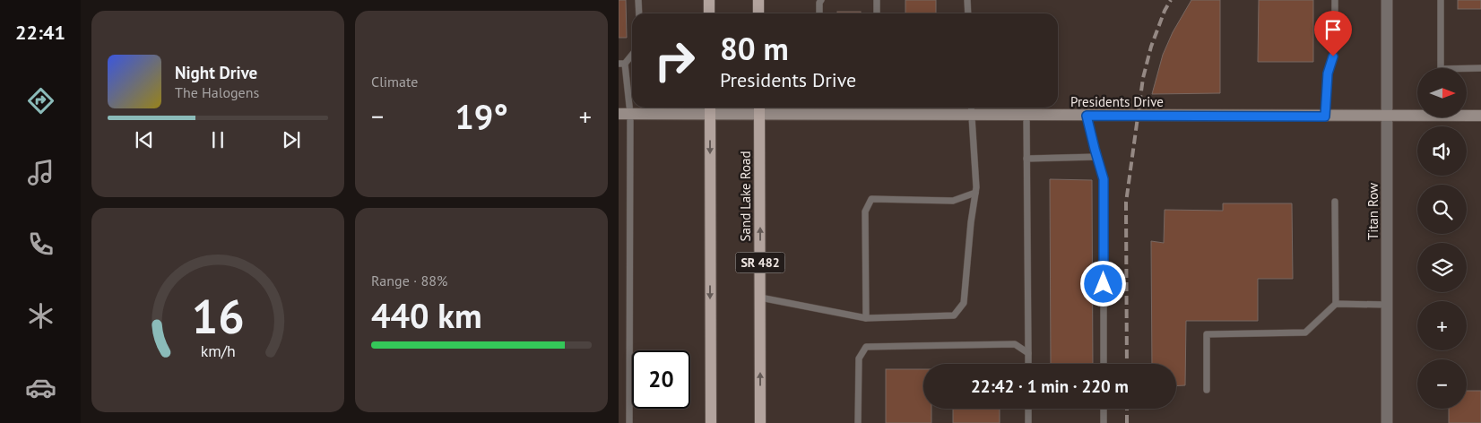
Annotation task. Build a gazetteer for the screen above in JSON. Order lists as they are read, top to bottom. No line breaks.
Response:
{"streets":{"main road":["Sand Lake Road","SR 482"],"street":["Presidents Drive","Titan Row"]},"crossings":[["Presidents Drive","Sand Lake Road"],["Presidents Drive","Titan Row"]],"north":"right","page":{"tabs":"22:41","tile":["Climate",["Range · 88%","440 km"]],"turn":["80 m","Presidents Drive"],"song":["Night Drive","The Halogens"],"map_buttons":["+","−"],"heat":["−","19°","+"],"limit":"20","trip":"22:42 · 1 min · 220 m","gauge":["16","km/h"]}}
